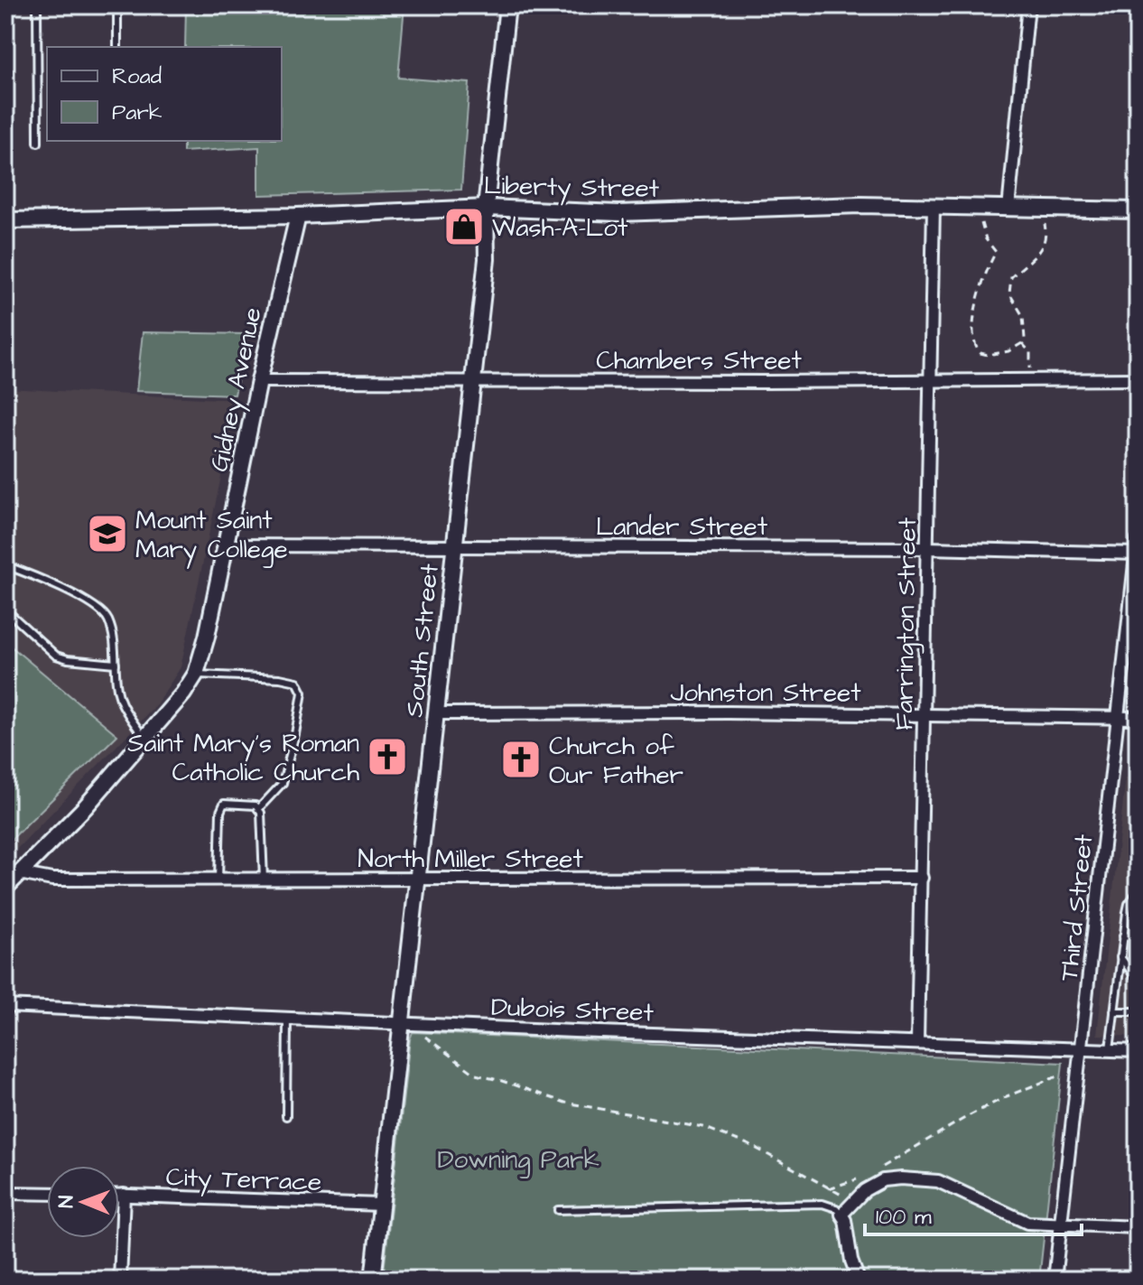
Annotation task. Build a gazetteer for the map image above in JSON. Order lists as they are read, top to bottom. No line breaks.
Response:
{"streets":{"street":["Liberty Street","Chambers Street","Gidney Avenue","Lander Street","Farrington Street","South Street","Johnston Street","North Miller Street","Third Street","Dubois Street","City Terrace"]},"crossings":[["Liberty Street","Gidney Avenue"],["Liberty Street","Farrington Street"],["Liberty Street","South Street"],["Chambers Street","Gidney Avenue"],["Chambers Street","Farrington Street"],["Chambers Street","South Street"],["Gidney Avenue","Lander Street"],["Gidney Avenue","North Miller Street"],["Lander Street","Farrington Street"],["Lander Street","South Street"],["Lander Street","Third Street"],["Farrington Street","Johnston Street"],["Farrington Street","North Miller Street"],["Farrington Street","Dubois Street"],["South Street","Johnston Street"],["South Street","North Miller Street"],["South Street","Dubois Street"],["South Street","City Terrace"],["Johnston Street","Third Street"],["Third Street","Dubois Street"]],"parks":["Downing Park"],"places":{"shop":["Wash-A-Lot"],"school or university":["Mount Saint Mary College"],"church":["Saint Mary's Roman Catholic Church","Church of Our Father"]},"legend":["Road","Park"],"scale_bar":"100 m","north":"left"}
